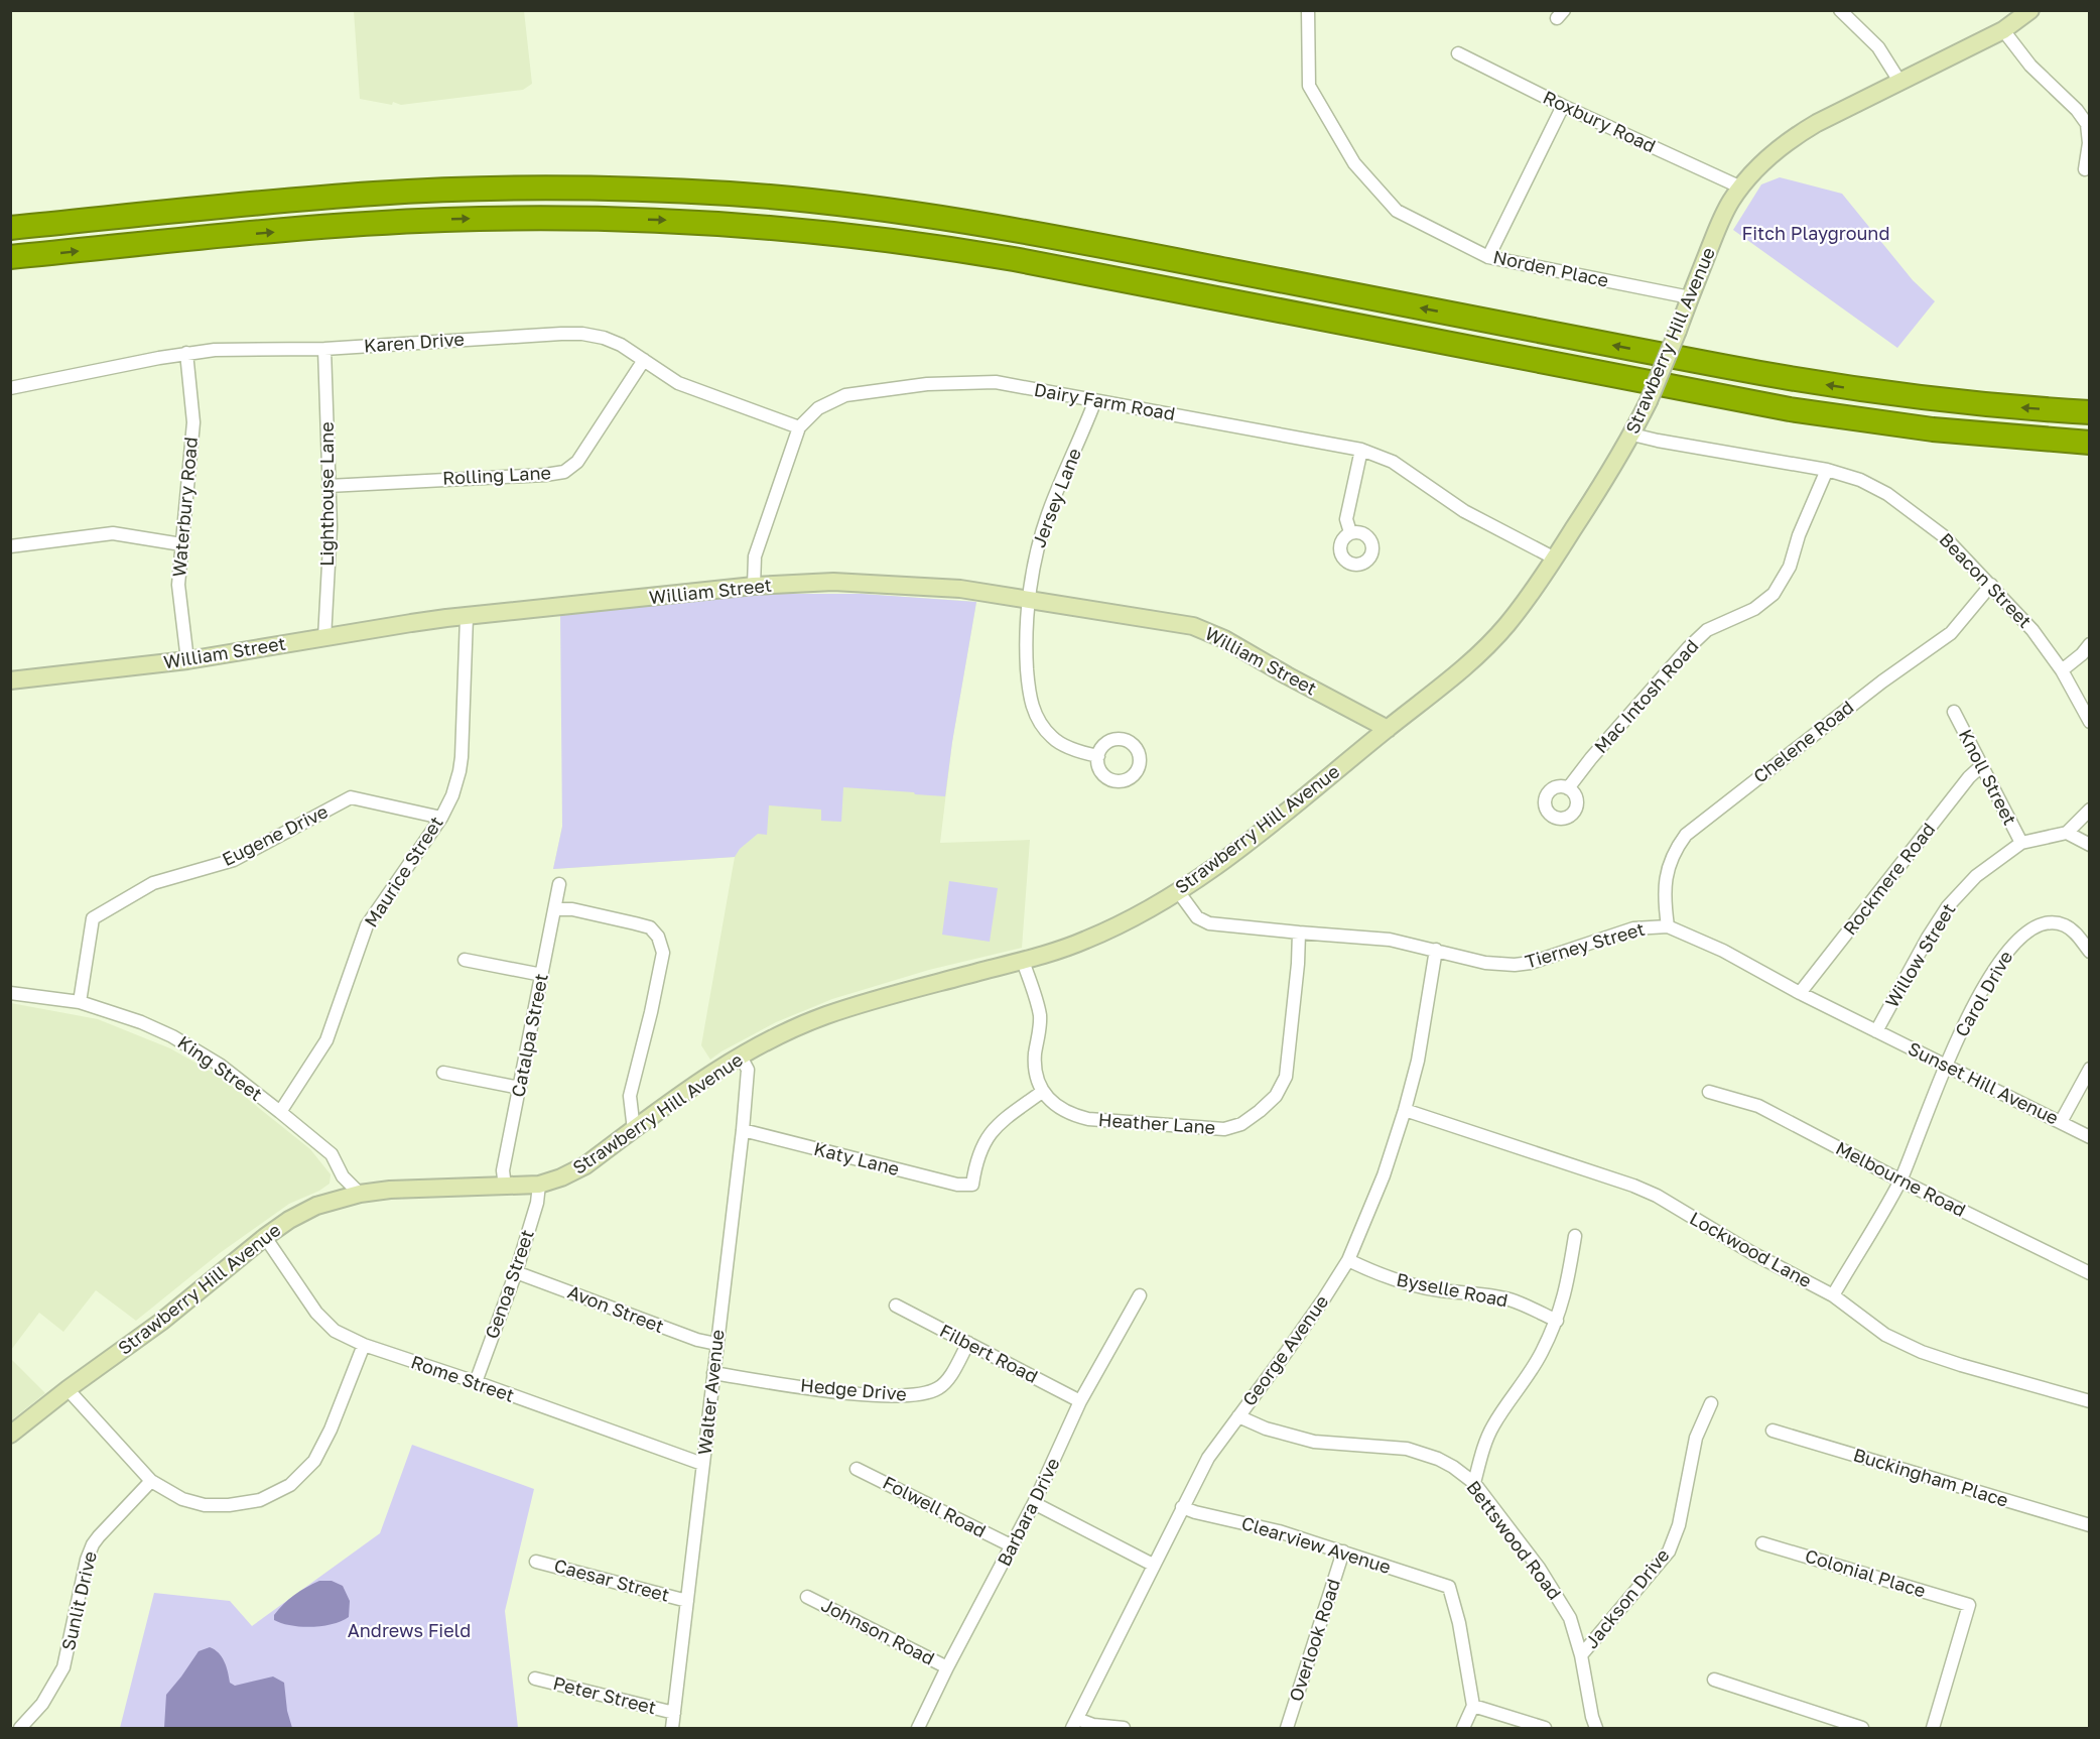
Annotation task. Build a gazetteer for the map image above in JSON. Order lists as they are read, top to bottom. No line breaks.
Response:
{"streets":{"main road":["Strawberry Hill Avenue","William Street"],"street":["Roxbury Road","Norden Place","Karen Drive","Dairy Farm Road","Rolling Lane","Lighthouse Lane","Jersey Lane","Waterbury Road","Beacon Street","Mac Intosh Road","Chelene Road","Knoll Street","Eugene Drive","Maurice Street","Rockmere Road","Tierney Street","Willow Street","Carol Drive","Catalpa Street","King Street","Sunset Hill Avenue","Heather Lane","Katy Lane","Melbourne Road","Lockwood Lane","Genoa Street","Byselle Road","Avon Street","George Avenue","Filbert Road","Rome Street","Hedge Drive","Walter Avenue","Buckingham Place","Folwell Road","Barbara Drive","Bettswood Road","Clearview Avenue","Colonial Place","Caesar Street","Jackson Drive","Sunlit Drive","Johnson Road","Overlook Road","Peter Street"]},"crossings":[["Roxbury Road","Strawberry Hill Avenue"],["Norden Place","Strawberry Hill Avenue"],["Strawberry Hill Avenue","Dairy Farm Road"],["Strawberry Hill Avenue","Beacon Street"],["Strawberry Hill Avenue","William Street"],["Strawberry Hill Avenue","Tierney Street"],["Strawberry Hill Avenue","Catalpa Street"],["Strawberry Hill Avenue","King Street"],["Strawberry Hill Avenue","Genoa Street"],["Strawberry Hill Avenue","Rome Street"],["Strawberry Hill Avenue","Walter Avenue"],["Karen Drive","Dairy Farm Road"],["Karen Drive","Rolling Lane"],["Karen Drive","Lighthouse Lane"],["Karen Drive","Waterbury Road"],["Dairy Farm Road","Jersey Lane"],["Dairy Farm Road","William Street"],["Rolling Lane","Lighthouse Lane"],["Lighthouse Lane","William Street"],["Jersey Lane","William Street"],["Waterbury Road","William Street"],["Beacon Street","Mac Intosh Road"],["Beacon Street","Chelene Road"],["William Street","Maurice Street"],["Chelene Road","Tierney Street"],["Knoll Street","Rockmere Road"],["Knoll Street","Willow Street"],["Eugene Drive","Maurice Street"],["Eugene Drive","King Street"],["Maurice Street","King Street"],["Rockmere Road","Tierney Street"],["Tierney Street","Willow Street"],["Tierney Street","Sunset Hill Avenue"],["Tierney Street","Heather Lane"],["Tierney Street","George Avenue"],["Willow Street","Sunset Hill Avenue"],["Carol Drive","Sunset Hill Avenue"],["Carol Drive","Melbourne Road"],["Carol Drive","Lockwood Lane"],["Heather Lane","Katy Lane"],["Katy Lane","Walter Avenue"],["Lockwood Lane","George Avenue"],["Genoa Street","Avon Street"],["Genoa Street","Rome Street"],["Byselle Road","George Avenue"],["Avon Street","Walter Avenue"],["George Avenue","Bettswood Road"],["George Avenue","Clearview Avenue"],["Filbert Road","Hedge Drive"],["Filbert Road","Barbara Drive"],["Rome Street","Walter Avenue"],["Hedge Drive","Walter Avenue"],["Walter Avenue","Caesar Street"],["Walter Avenue","Peter Street"],["Folwell Road","Barbara Drive"],["Barbara Drive","Johnson Road"],["Bettswood Road","Jackson Drive"],["Clearview Avenue","Overlook Road"]],"parks":["Fitch Playground","Andrews Field"]}
